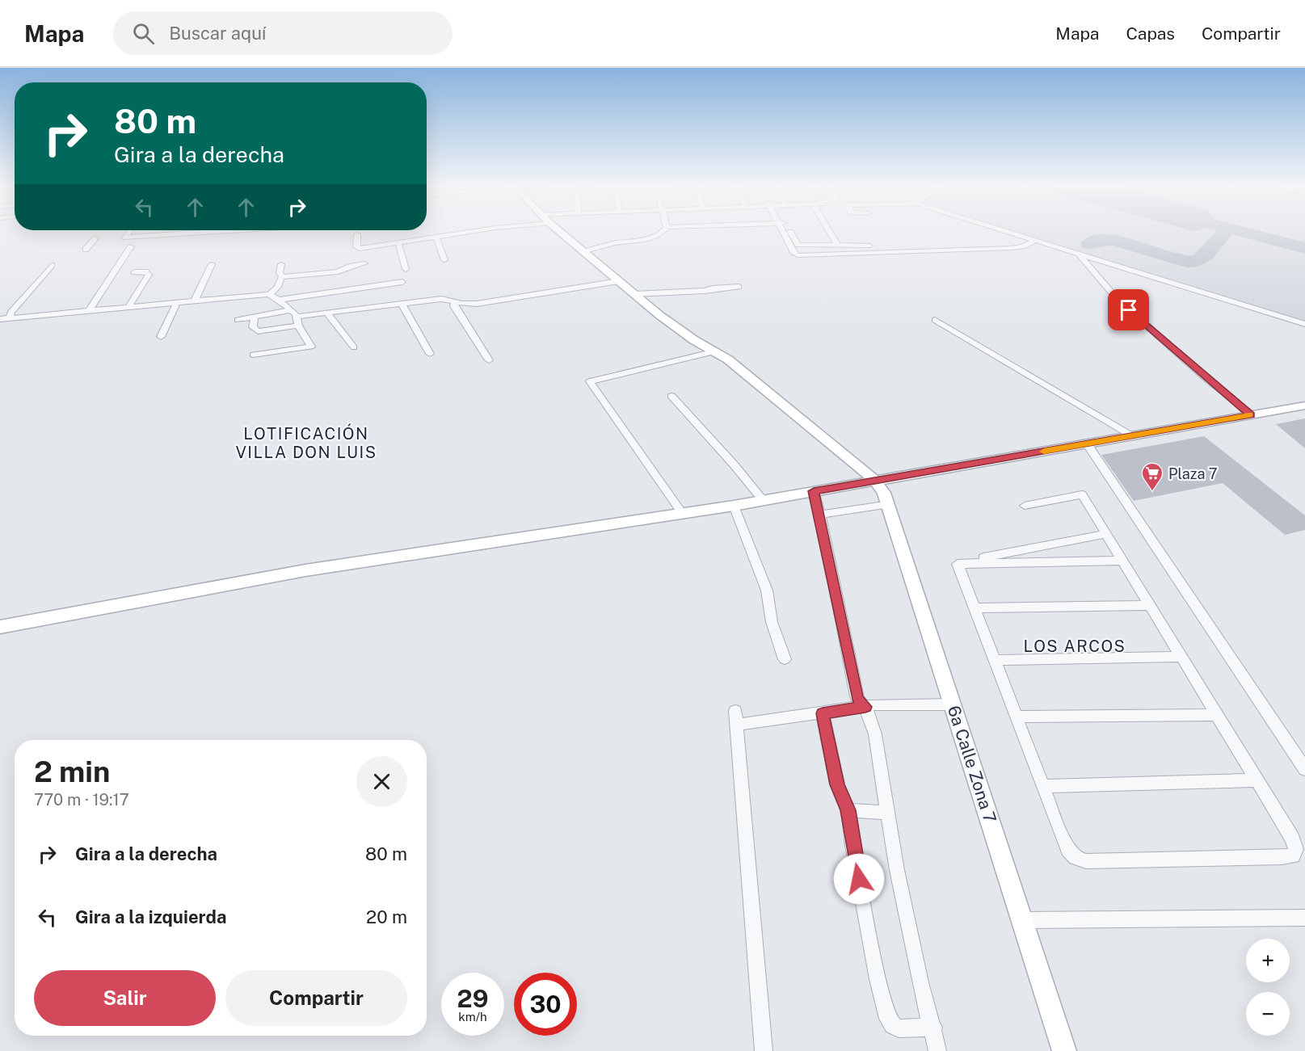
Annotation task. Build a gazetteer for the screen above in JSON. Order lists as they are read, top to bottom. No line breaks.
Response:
{"streets":{"street":["6a Calle Zona 7"]},"districts":["LOTIFICACIÓN VILLA DON LUIS","LOS ARCOS"],"places":{"supermarket":["Plaza 7"]},"page":{"header":"Mapa","search":"Buscar aquí","nav":["Mapa","Capas","Compartir"],"turn":["80 m","Gira a la derecha"],"heading":["2 min","770 m · 19:17"],"list":[{"name":"Gira a la derecha","value":"80 m"},{"name":"Gira a la izquierda","value":"20 m"}],"map_buttons":["+","−"],"buttons":["Salir","Compartir"],"speed":"29 km/h","limit":"30"}}
